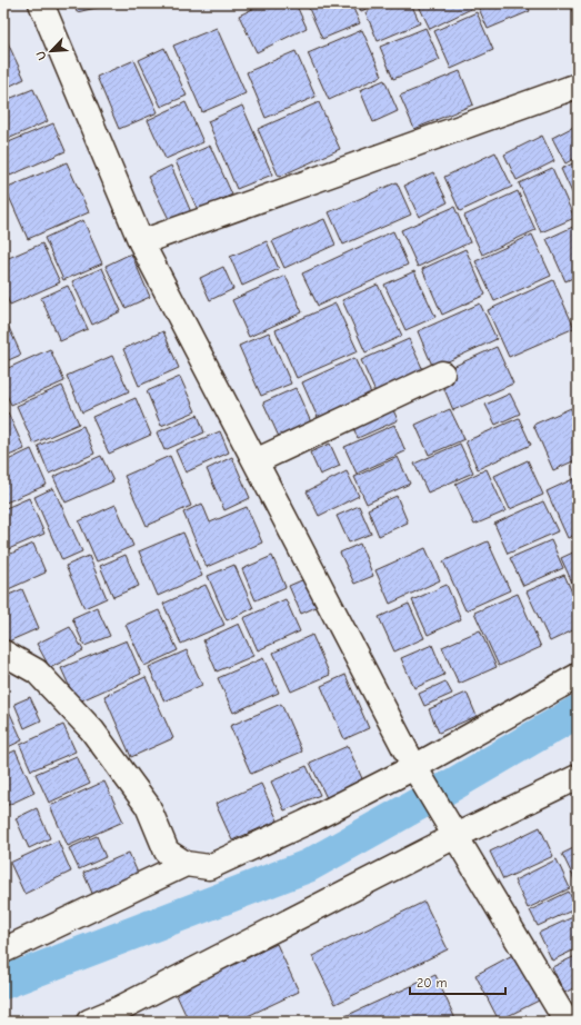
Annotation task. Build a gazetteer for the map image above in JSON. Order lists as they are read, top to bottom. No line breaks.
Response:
{"scale_bar":"20 m","north":"bottom left"}
